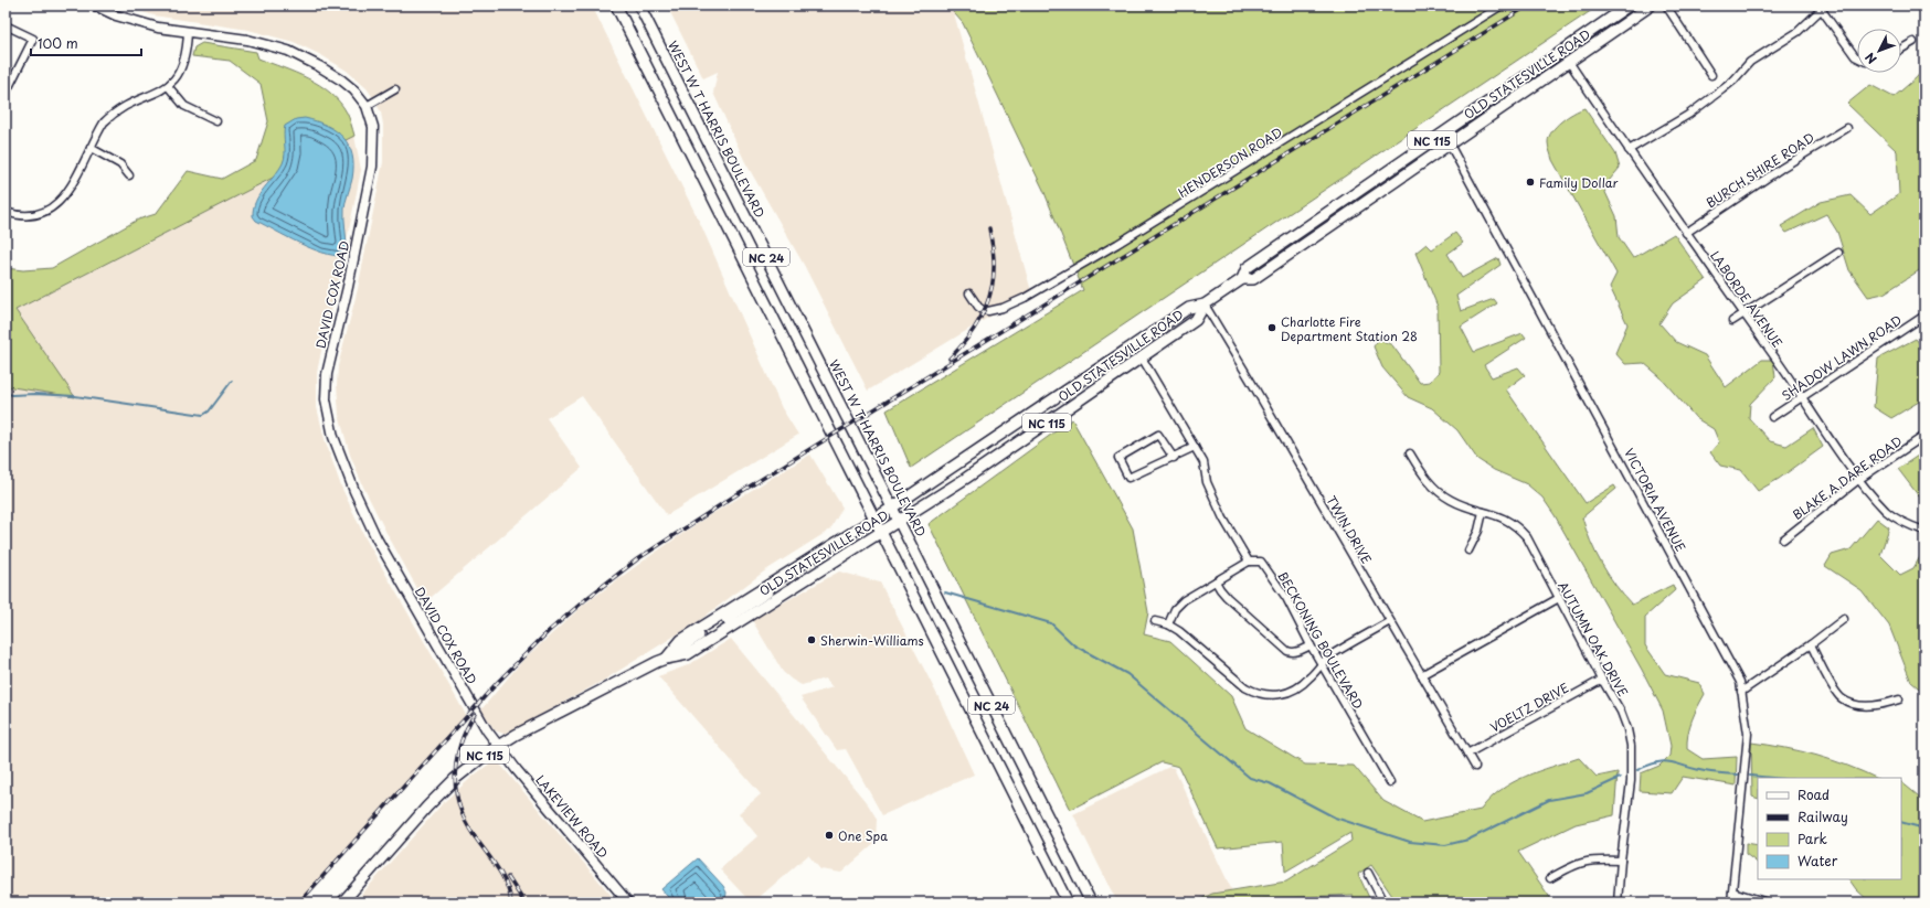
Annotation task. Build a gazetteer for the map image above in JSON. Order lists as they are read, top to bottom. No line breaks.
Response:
{"streets":{"main road":["OLD STATESVILLE ROAD","WEST W T HARRIS BOULEVARD","NC 115","NC 24","DAVID COX ROAD","LAKEVIEW ROAD"],"street":["HENDERSON ROAD","BURCH SHIRE ROAD","LABORDE AVENUE","SHADOW LAWN ROAD","BLAKE A DARE ROAD","VICTORIA AVENUE","TWIN DRIVE","AUTUMN OAK DRIVE","BECKONING BOULEVARD","VOELTZ DRIVE"]},"crossings":[["OLD STATESVILLE ROAD","WEST W T HARRIS BOULEVARD"],["OLD STATESVILLE ROAD","NC 24"],["OLD STATESVILLE ROAD","DAVID COX ROAD"],["OLD STATESVILLE ROAD","LABORDE AVENUE"],["OLD STATESVILLE ROAD","VICTORIA AVENUE"],["OLD STATESVILLE ROAD","TWIN DRIVE"],["OLD STATESVILLE ROAD","LAKEVIEW ROAD"],["BURCH SHIRE ROAD","LABORDE AVENUE"],["DAVID COX ROAD","LAKEVIEW ROAD"],["LABORDE AVENUE","SHADOW LAWN ROAD"],["LABORDE AVENUE","BLAKE A DARE ROAD"],["TWIN DRIVE","VOELTZ DRIVE"],["AUTUMN OAK DRIVE","VOELTZ DRIVE"]],"places":["Family Dollar","Charlotte Fire Department Station 28","Sherwin-Williams","One Spa"],"legend":["Road","Railway","Park","Water"],"scale_bar":"100 m","north":"bottom left"}
